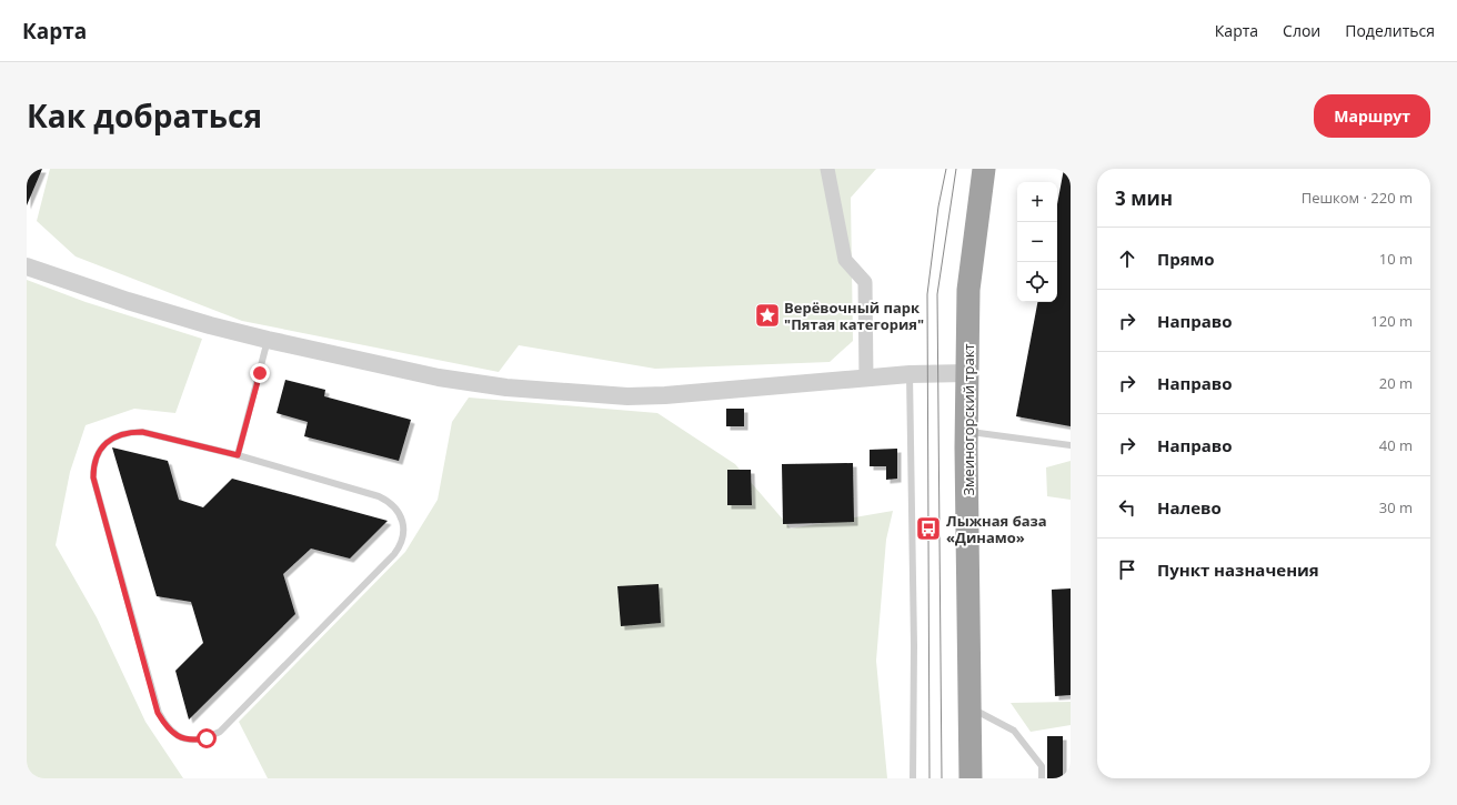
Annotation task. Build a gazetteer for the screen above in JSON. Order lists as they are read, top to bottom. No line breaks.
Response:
{"streets":{"highway":["Змеиногорский тракт"]},"places":{"place":["Верёвочный парк \"Пятая категория\""],"bus stop":["Лыжная база «Динамо»"]},"page":{"header":"Карта","nav":["Карта","Слои","Поделиться"],"title":"Как добраться","buttons":"Маршрут","heading":["3 мин","Пешком · 220 m"],"map_buttons":["+","−"],"list":[["Прямо","10 m"],["Направо","120 m"],["Направо","20 m"],["Направо","40 m"],["Налево","30 m"],"Пункт назначения"]}}
